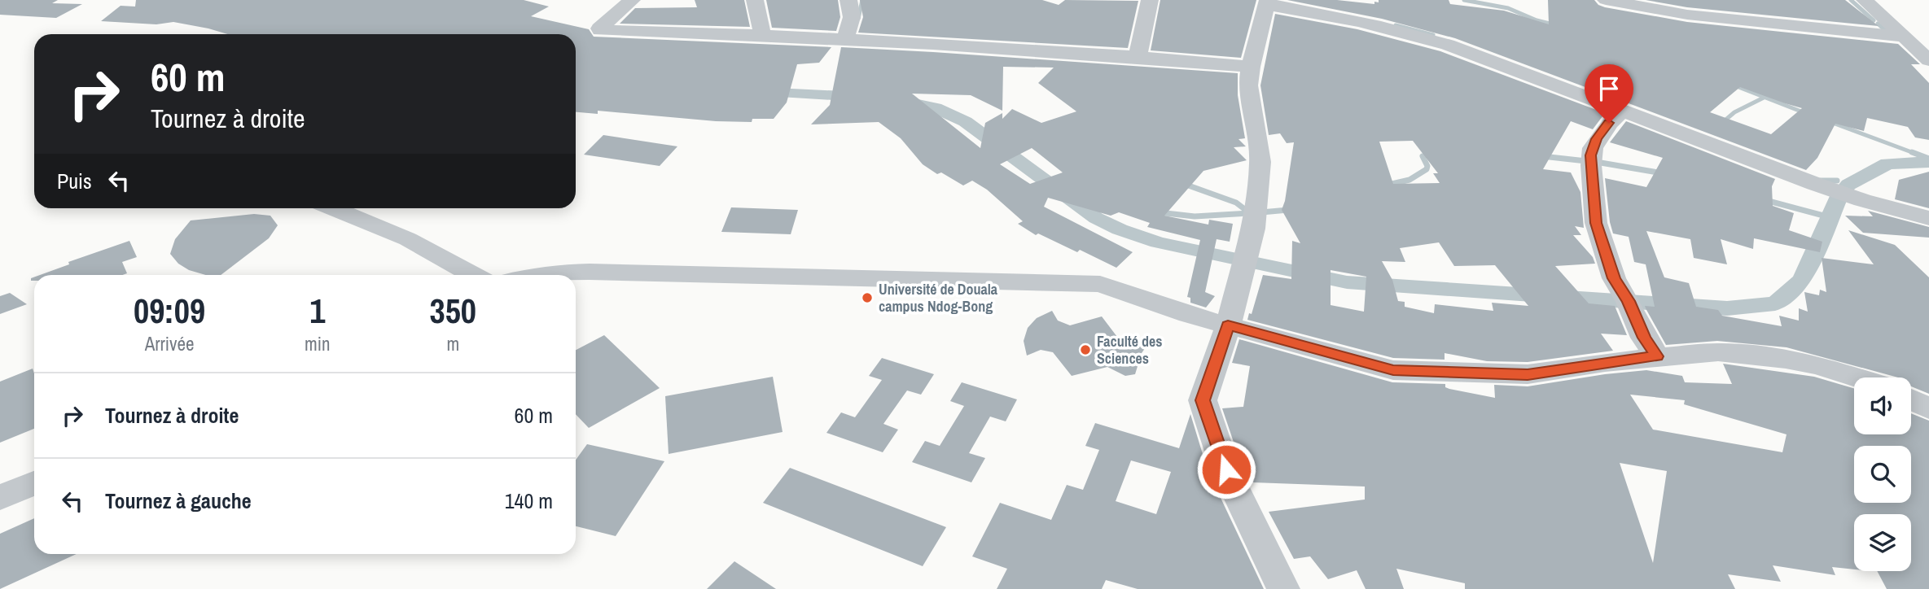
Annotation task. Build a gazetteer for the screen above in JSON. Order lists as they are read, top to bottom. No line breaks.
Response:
{"places":["Université de Douala campus Ndog-Bong","Faculté des Sciences"],"page":{"turn":["60 m","Tournez à droite"],"then":"Puis","eta":["09:09","Arrivée","1","min","350","m"],"list":[{"name":"Tournez à droite","value":"60 m"},{"name":"Tournez à gauche","value":"140 m"}]}}
